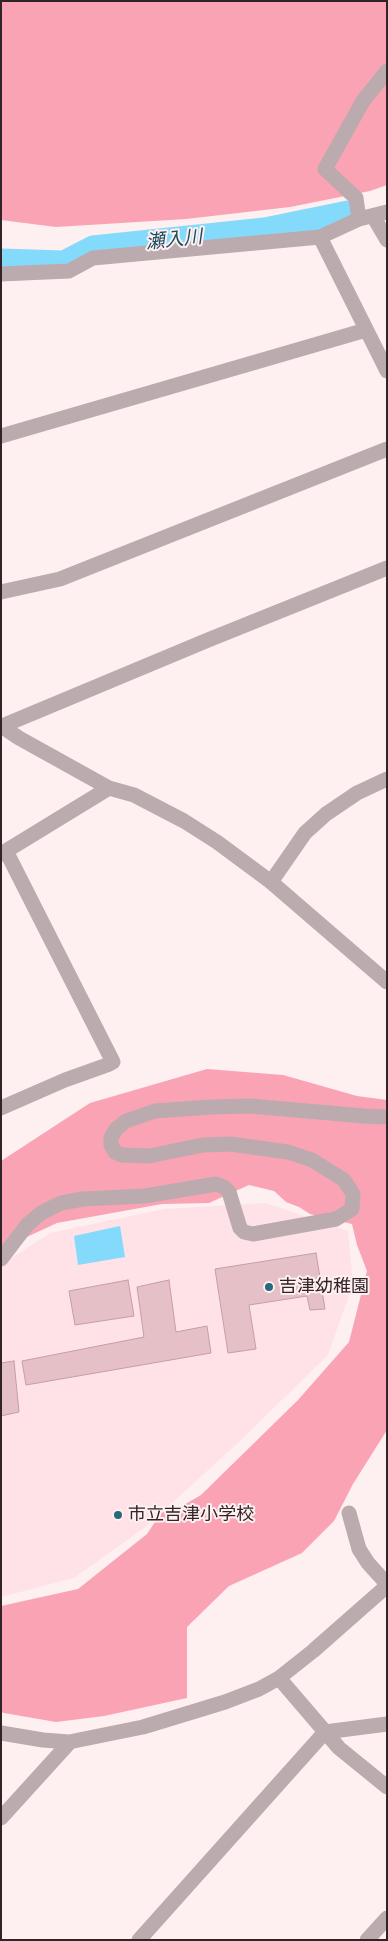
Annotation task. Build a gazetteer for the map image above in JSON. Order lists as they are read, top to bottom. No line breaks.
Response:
{"water":["瀬入川"],"places":["吉津幼稚園","市立吉津小学校"]}
